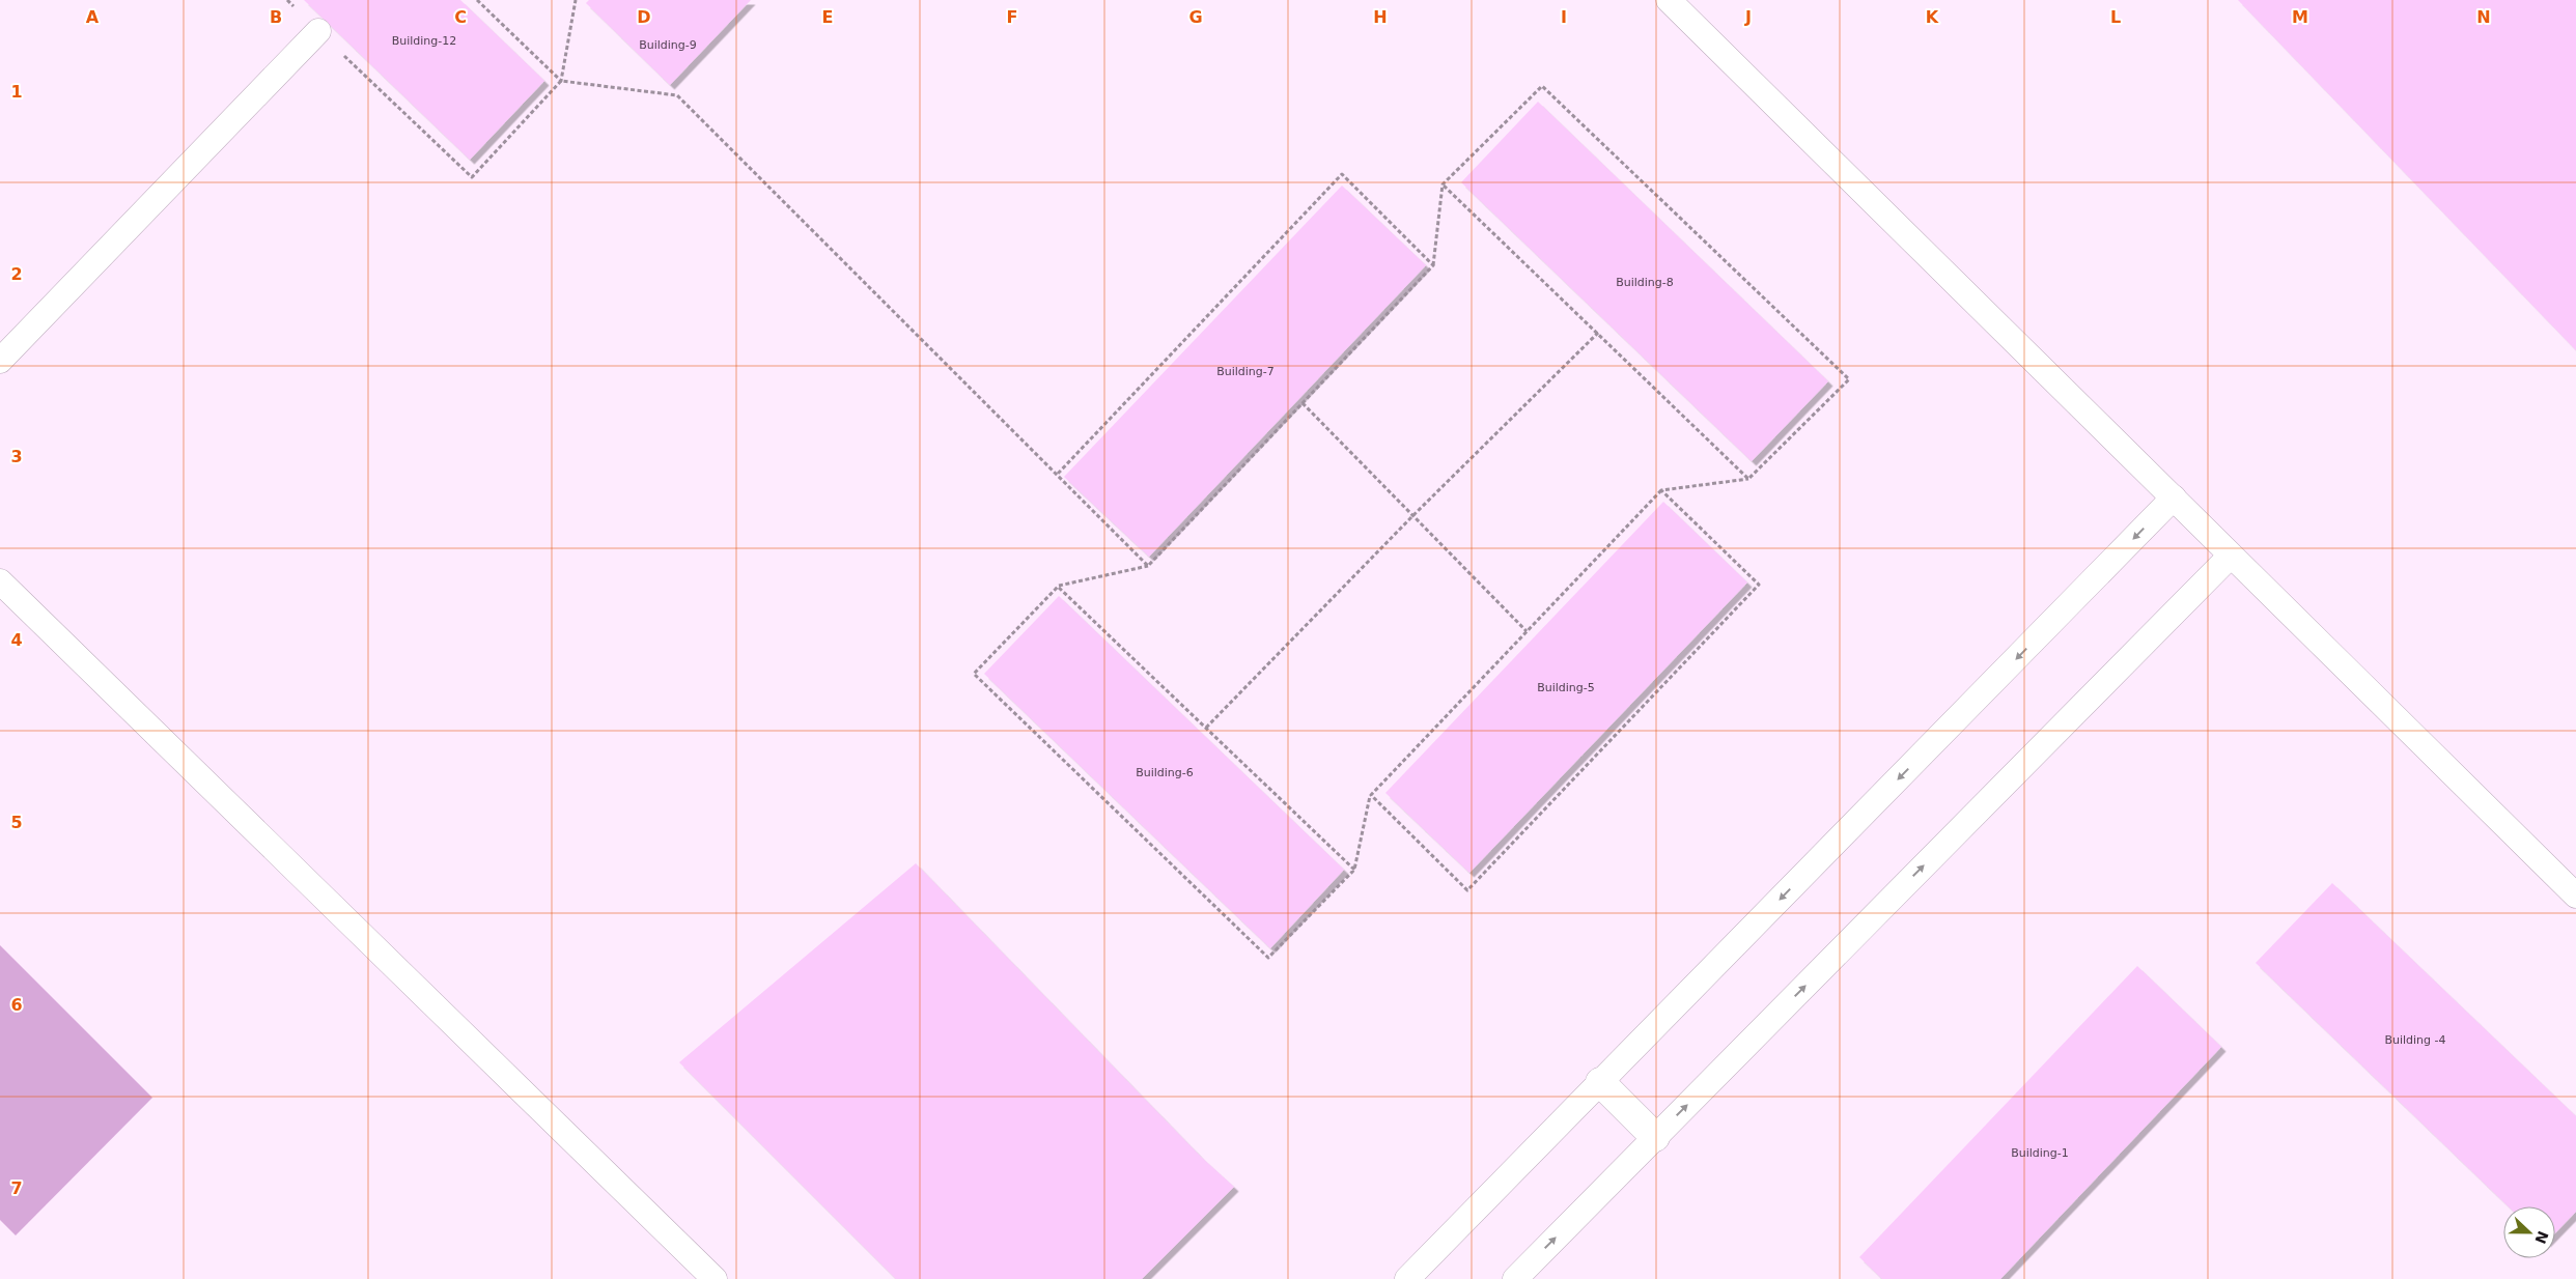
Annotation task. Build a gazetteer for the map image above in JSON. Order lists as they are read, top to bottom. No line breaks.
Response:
{"house_numbers":["Building-12","Building-9","Building-8","Building-7","Building-5","Building-6","Building -4","Building-1"],"north":"right","grid":{"columns":["A","B","C","D","E","F","G","H","I","J","K","L","M","N"],"rows":["1","2","3","4","5","6","7"]}}
